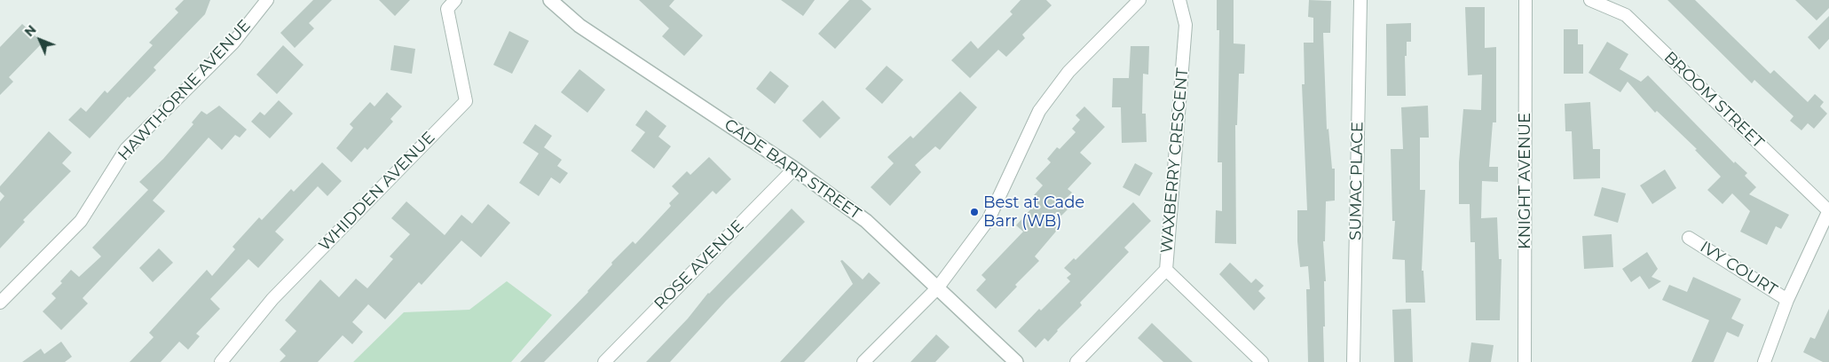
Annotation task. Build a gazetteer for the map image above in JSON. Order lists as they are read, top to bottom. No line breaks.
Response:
{"streets":{"street":["HAWTHORNE AVENUE","BROOM STREET","WAXBERRY CRESCENT","CADE BARR STREET","SUMAC PLACE","KNIGHT AVENUE","WHIDDEN AVENUE","ROSE AVENUE","IVY COURT"]},"crossings":[["CADE BARR STREET","ROSE AVENUE"]],"places":["Best at Cade Barr (WB)"],"north":"top left"}
